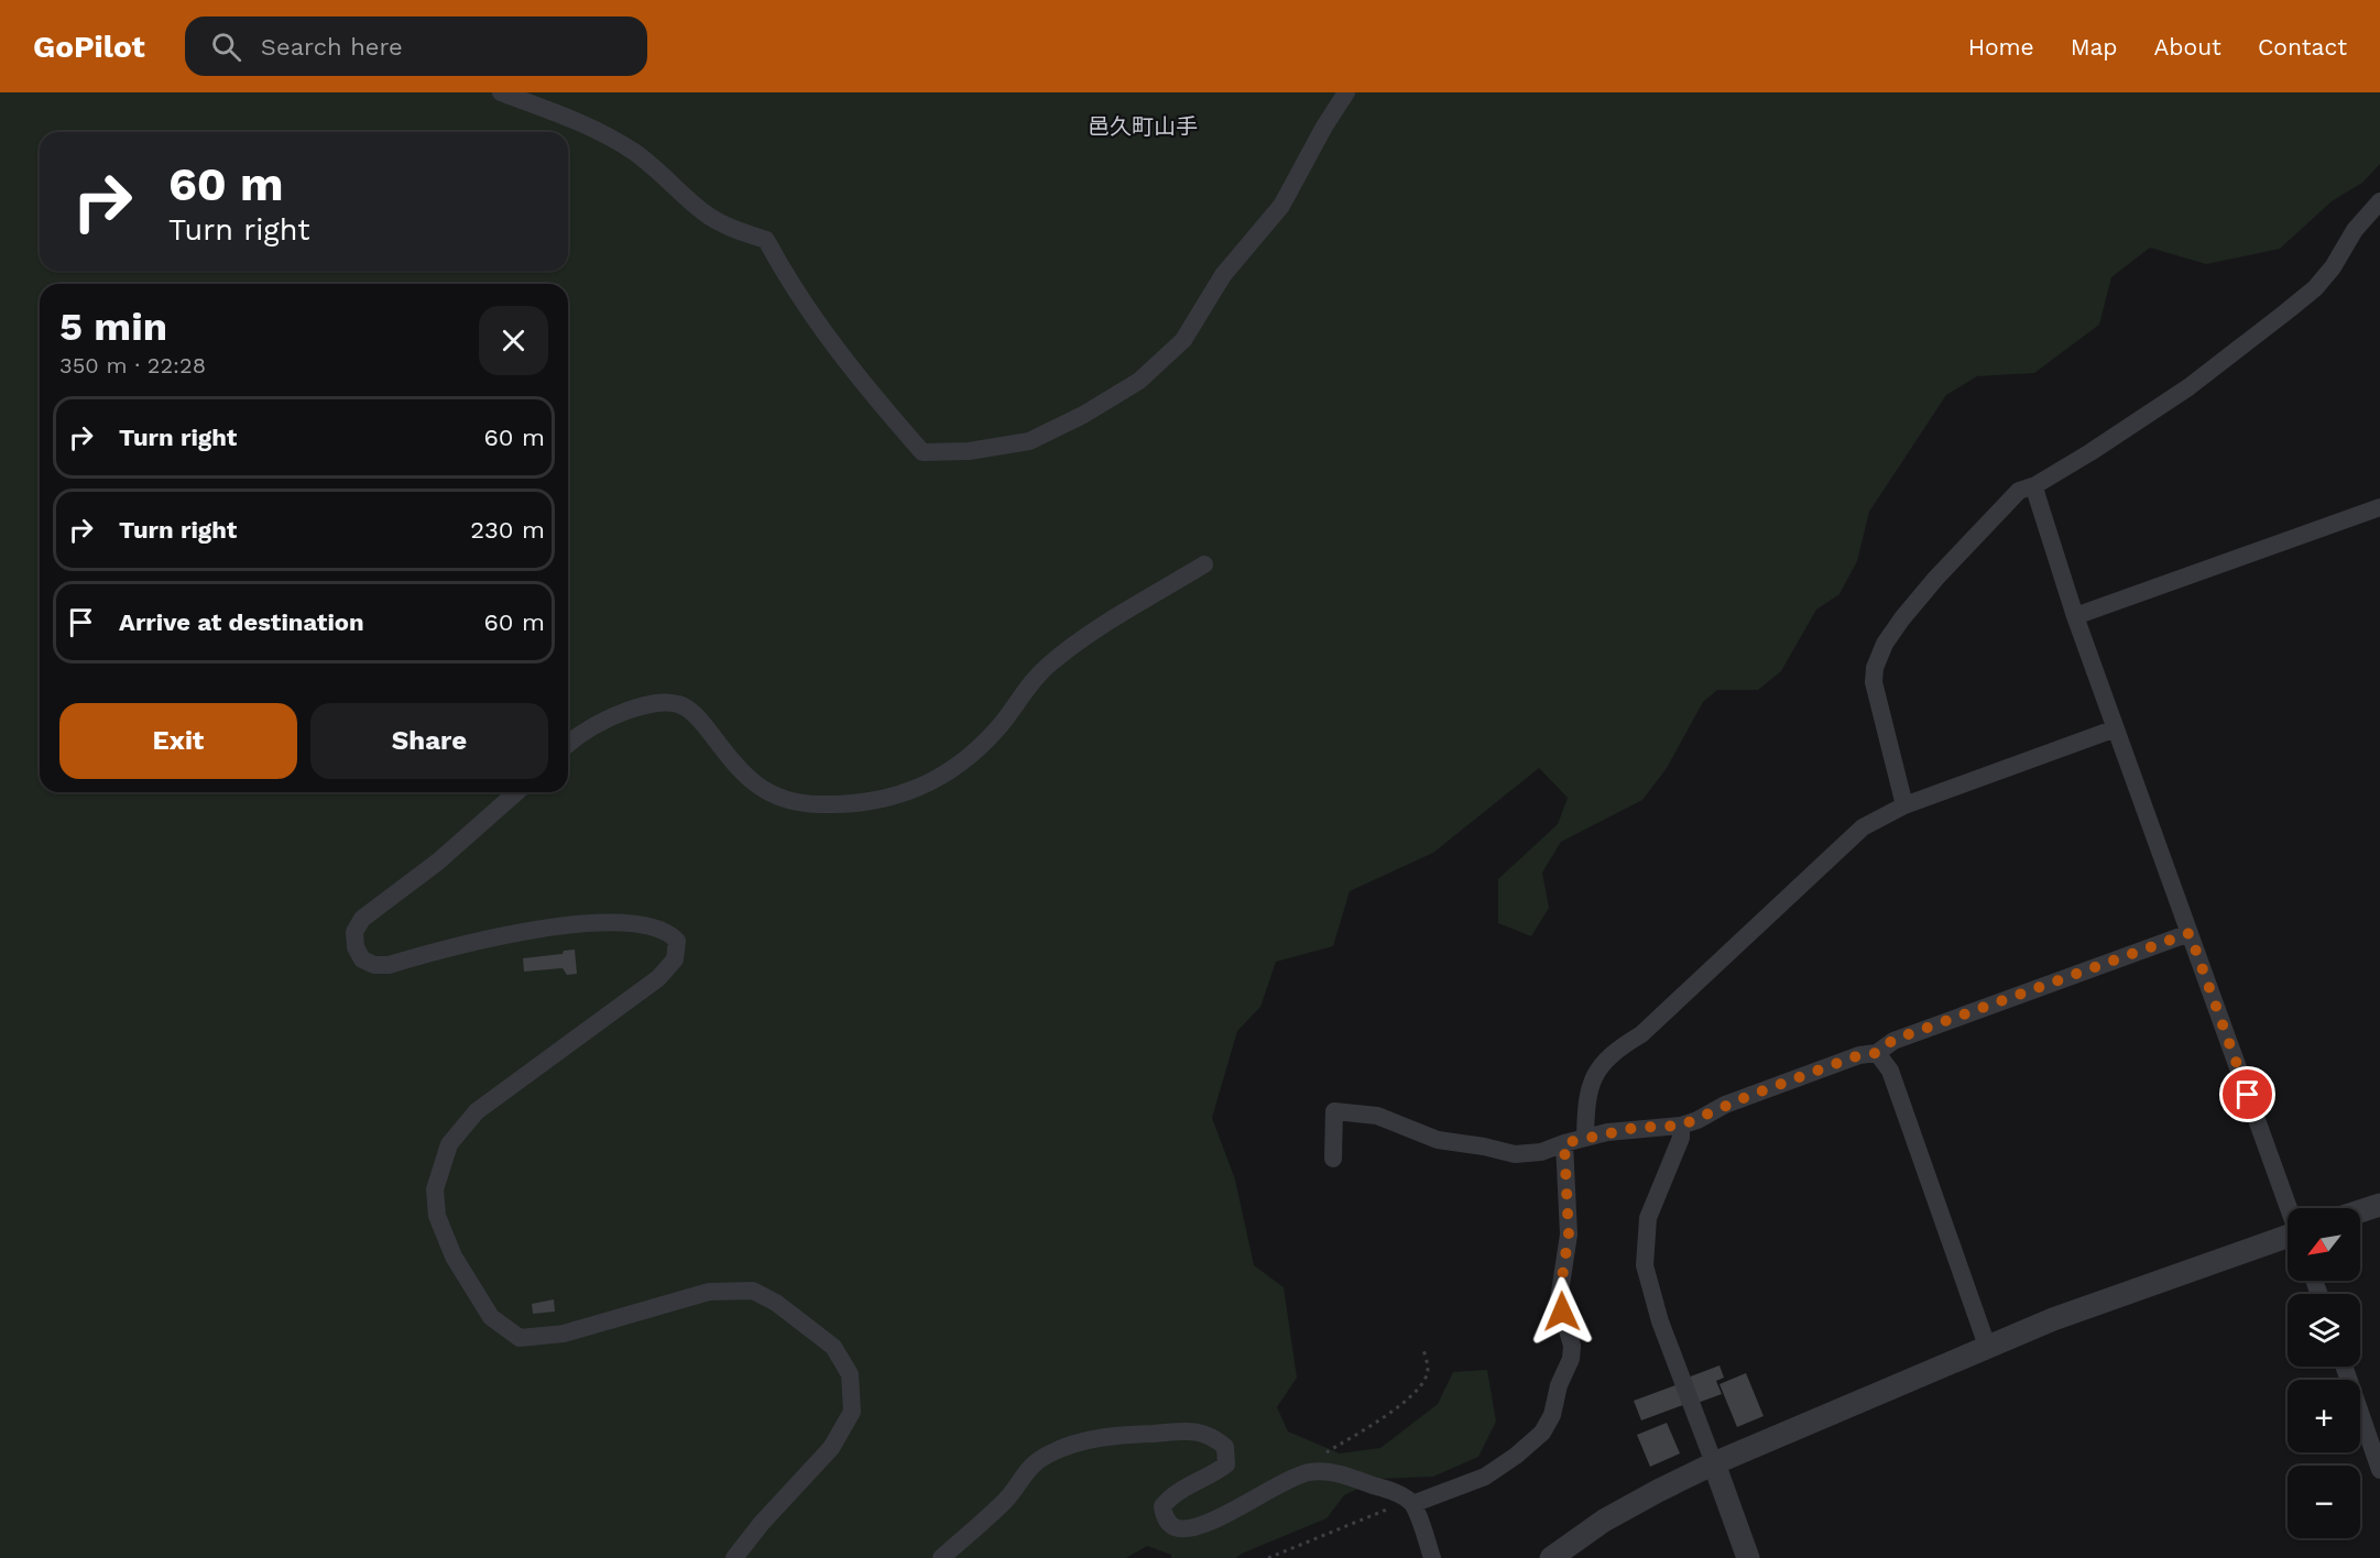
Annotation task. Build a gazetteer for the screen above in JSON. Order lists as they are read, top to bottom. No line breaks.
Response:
{"districts":["邑久町山手"],"north":"bottom left","page":{"header":"GoPilot","search":"Search here","nav":["Home","Map","About","Contact"],"turn":["60 m","Turn right"],"heading":["5 min","350 m · 22:28"],"list":[{"name":"Turn right","value":"60 m"},{"name":"Turn right","value":"230 m"},{"name":"Arrive at destination","value":"60 m"}],"buttons":["Exit","Share"],"map_buttons":["+","−"]}}
